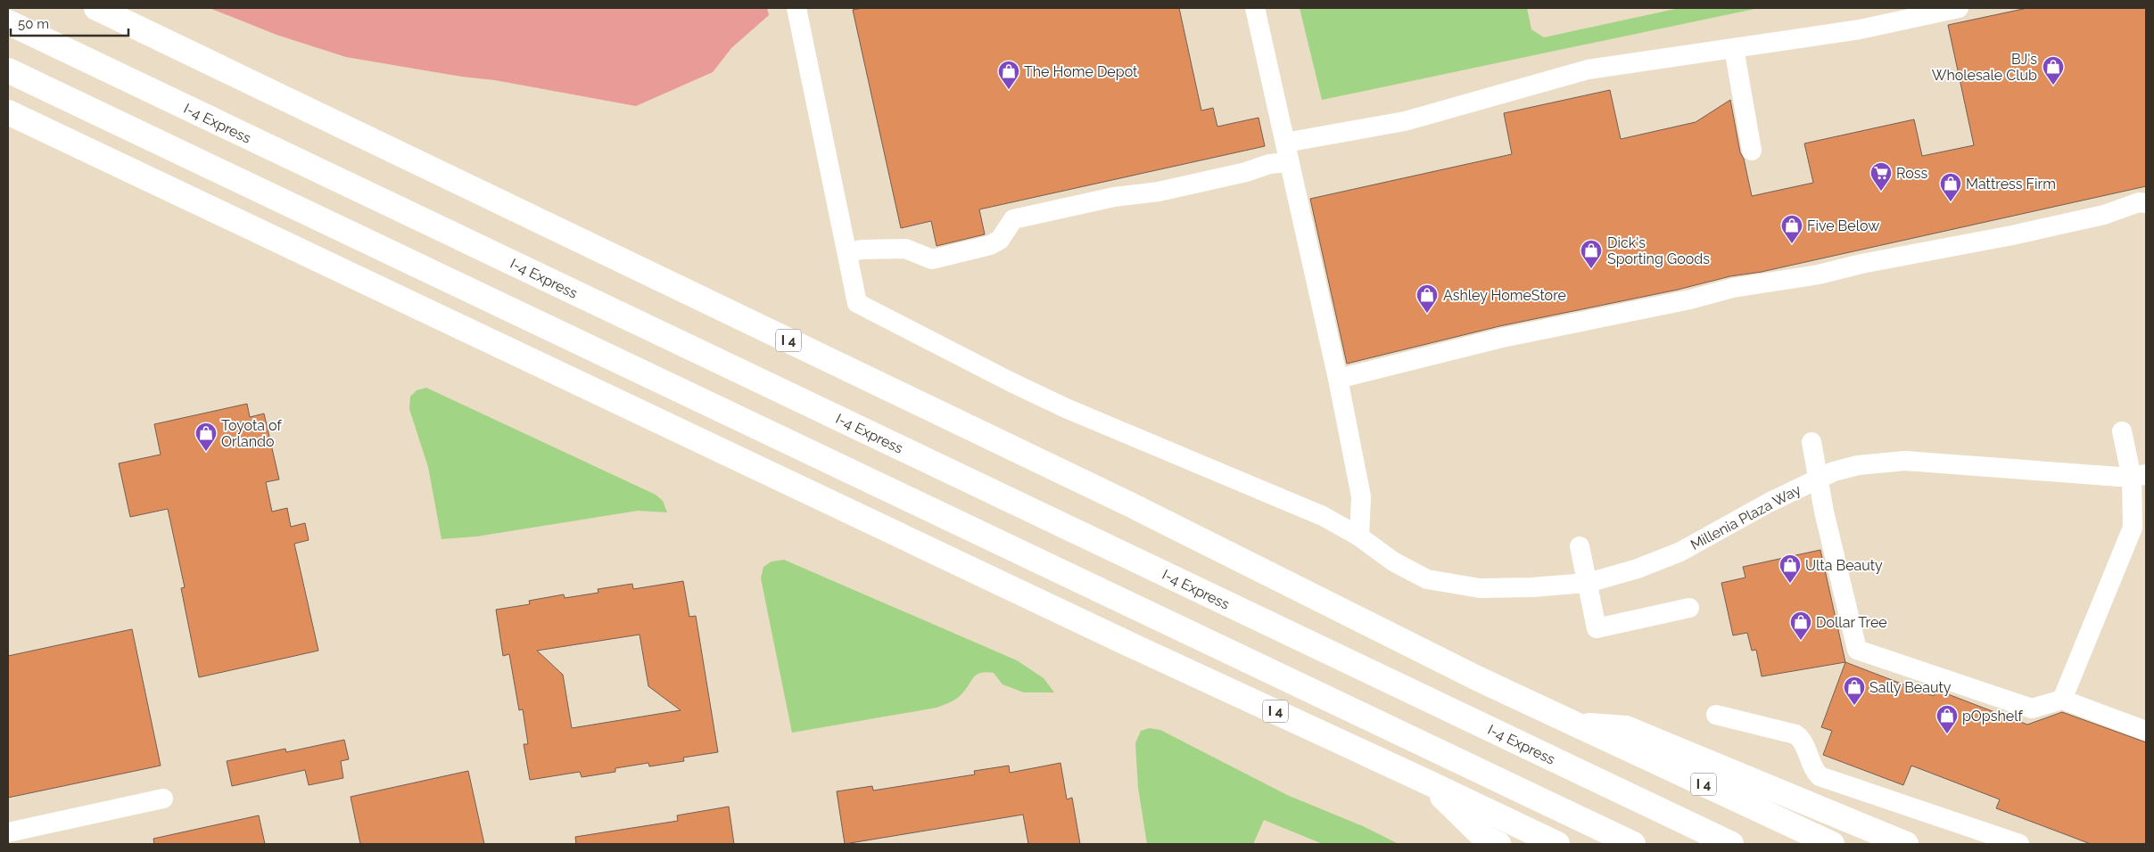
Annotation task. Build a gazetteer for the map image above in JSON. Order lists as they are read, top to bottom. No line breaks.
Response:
{"streets":{"highway":["I-4 Express","I 4"],"street":["Millenia Plaza Way"]},"places":{"shop":["BJ's Wholesale Club","The Home Depot","Mattress Firm","Five Below","Dick's Sporting Goods","Ashley HomeStore","Toyota of Orlando","Ulta Beauty","Dollar Tree","Sally Beauty","pOpshelf"],"supermarket":["Ross"]},"scale_bar":"50 m"}
